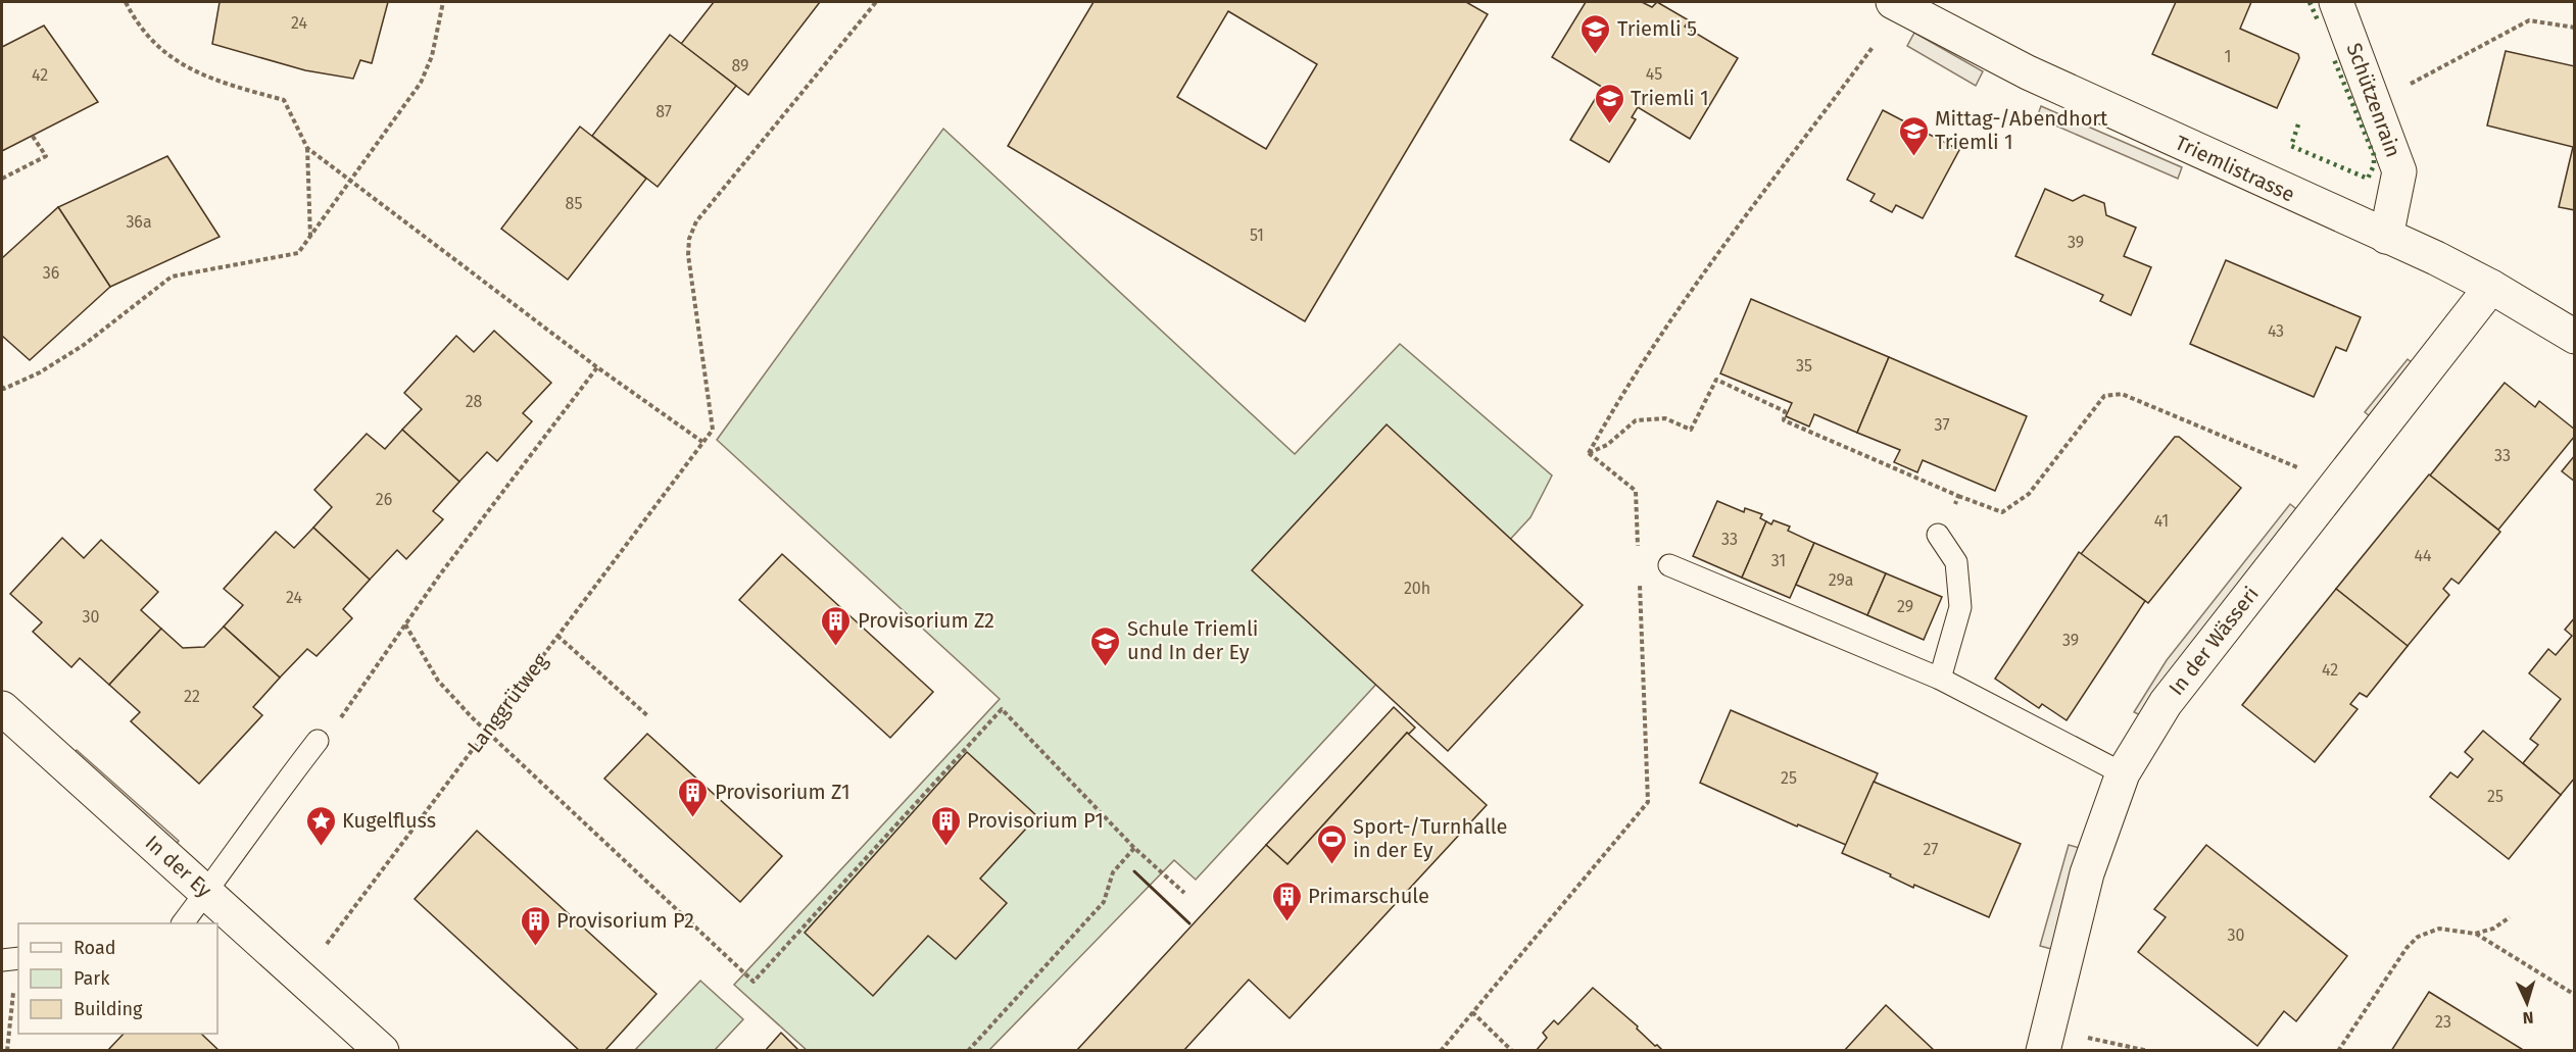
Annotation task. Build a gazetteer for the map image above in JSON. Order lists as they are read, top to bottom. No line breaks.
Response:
{"streets":{"street":["Schützenrain","Triemlistrasse","In der Wässeri","In der Ey"],"path":["Langgrütweg"]},"crossings":[["Schützenrain","Triemlistrasse"],["Triemlistrasse","In der Wässeri"],["Langgrütweg","In der Ey"]],"places":{"school or university":["Triemli 5","Triemli 1","Mittag-/Abendhort Triemli 1","Schule Triemli und In der Ey"],"building":["Provisorium Z2","Provisorium Z1","Provisorium P1","Primarschule","Provisorium P2"],"place":["Kugelfluss"],"sports":["Sport-/Turnhalle in der Ey"]},"house_numbers":["24","1","89","45","42","87","85","36a","51","39","36","43","35","28","37","33","26","41","33","44","31","29a","20h","24","29","30","39","42","22","25","25","27","30","23"],"legend":["Road","Park","Building"],"north":"bottom"}
